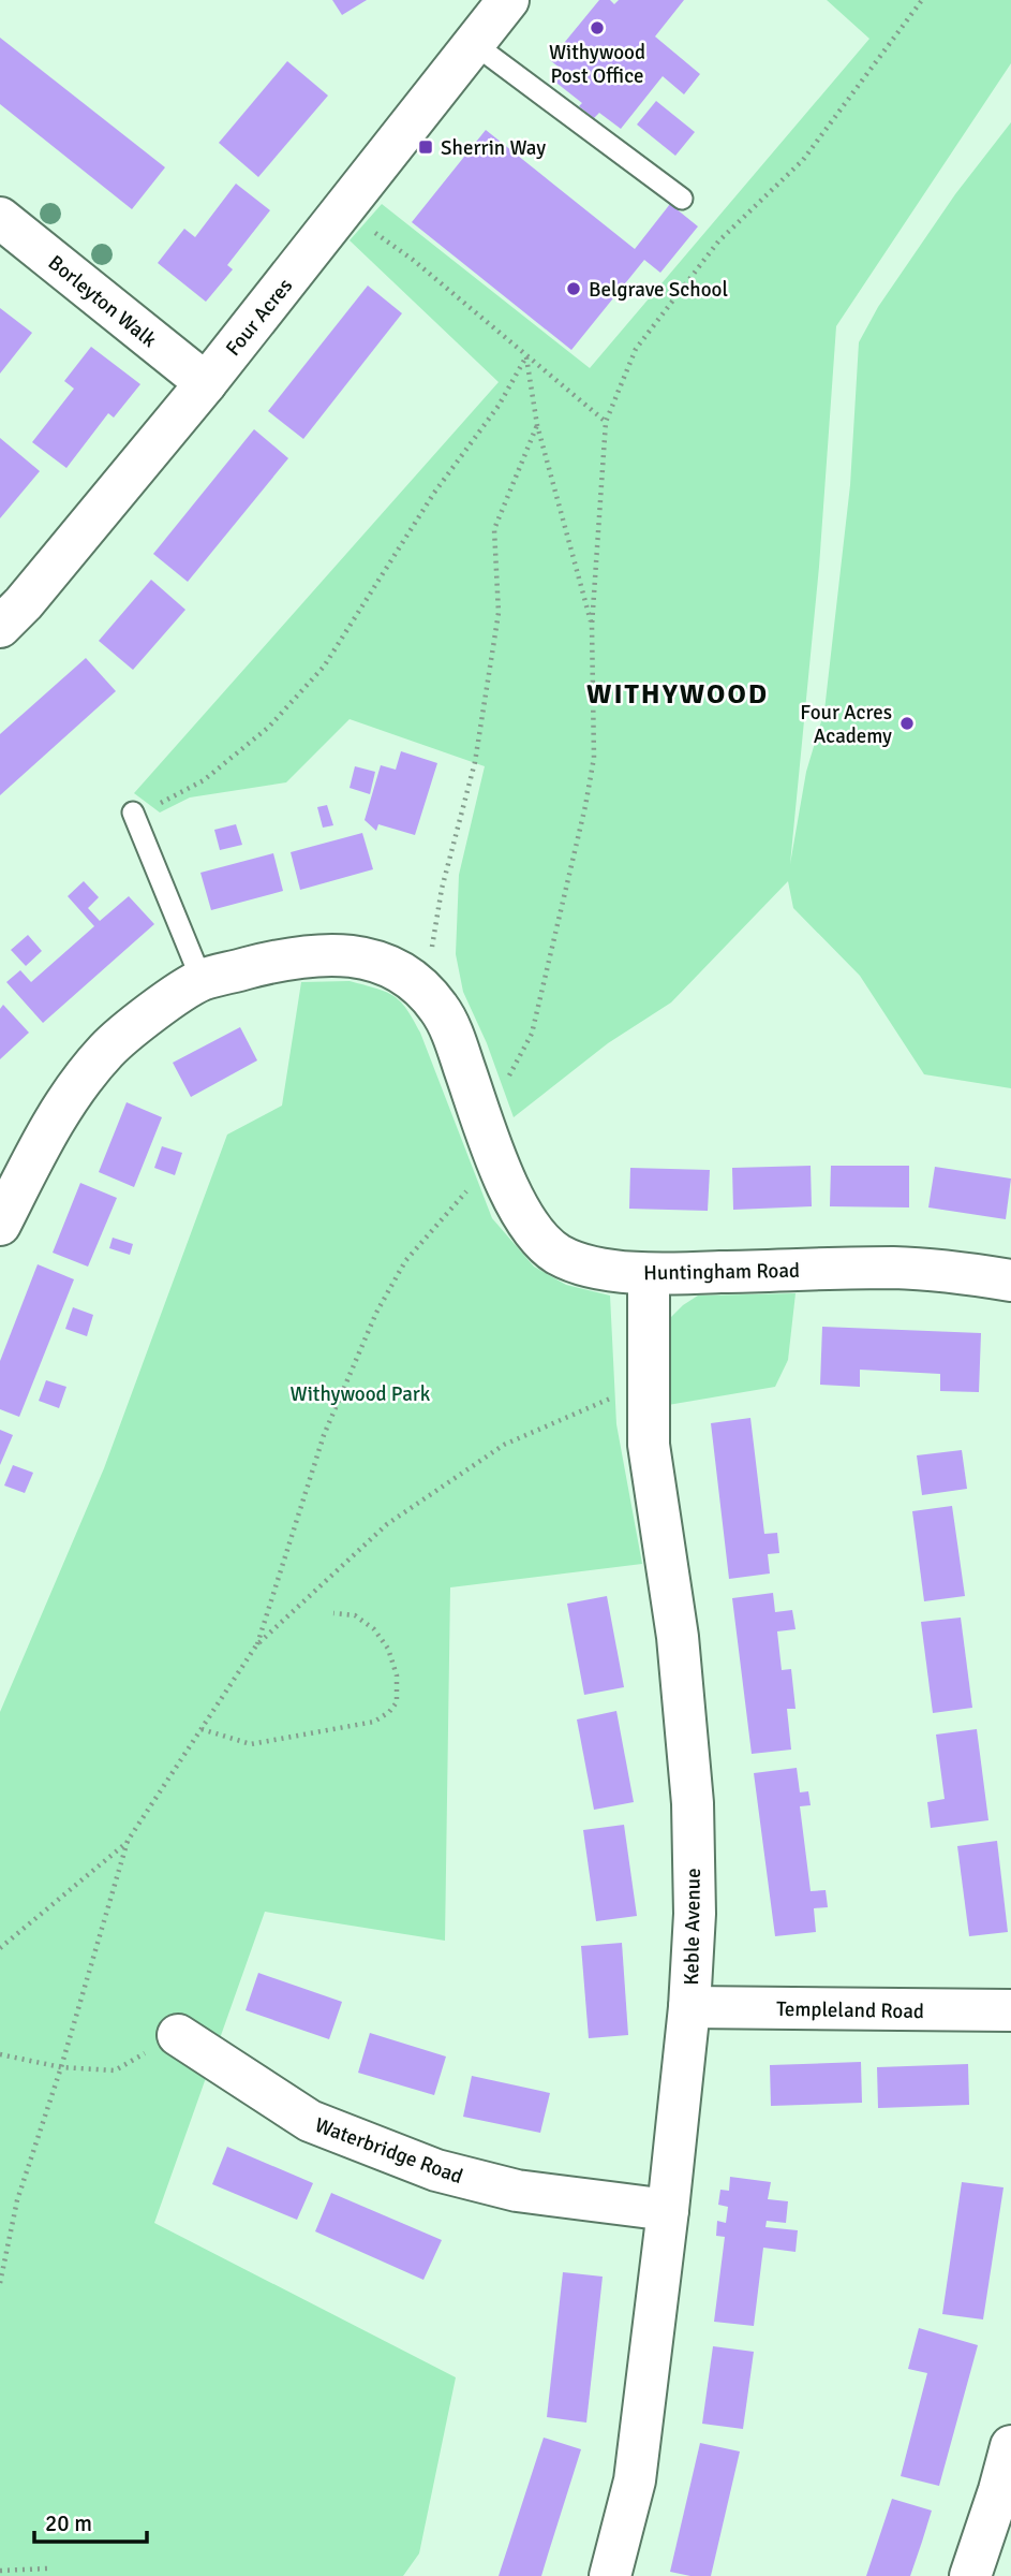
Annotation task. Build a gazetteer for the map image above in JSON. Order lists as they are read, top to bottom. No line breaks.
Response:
{"streets":{"street":["Borleyton Walk","Four Acres","Huntingham Road","Keble Avenue","Templeland Road","Waterbridge Road"]},"crossings":[["Borleyton Walk","Four Acres"],["Huntingham Road","Keble Avenue"],["Keble Avenue","Templeland Road"],["Keble Avenue","Waterbridge Road"]],"districts":["WITHYWOOD"],"parks":["Withywood Park"],"places":{"other":["Withywood Post Office","Belgrave School","Four Acres Academy"],"transit":["Sherrin Way"]},"scale_bar":"20 m"}
